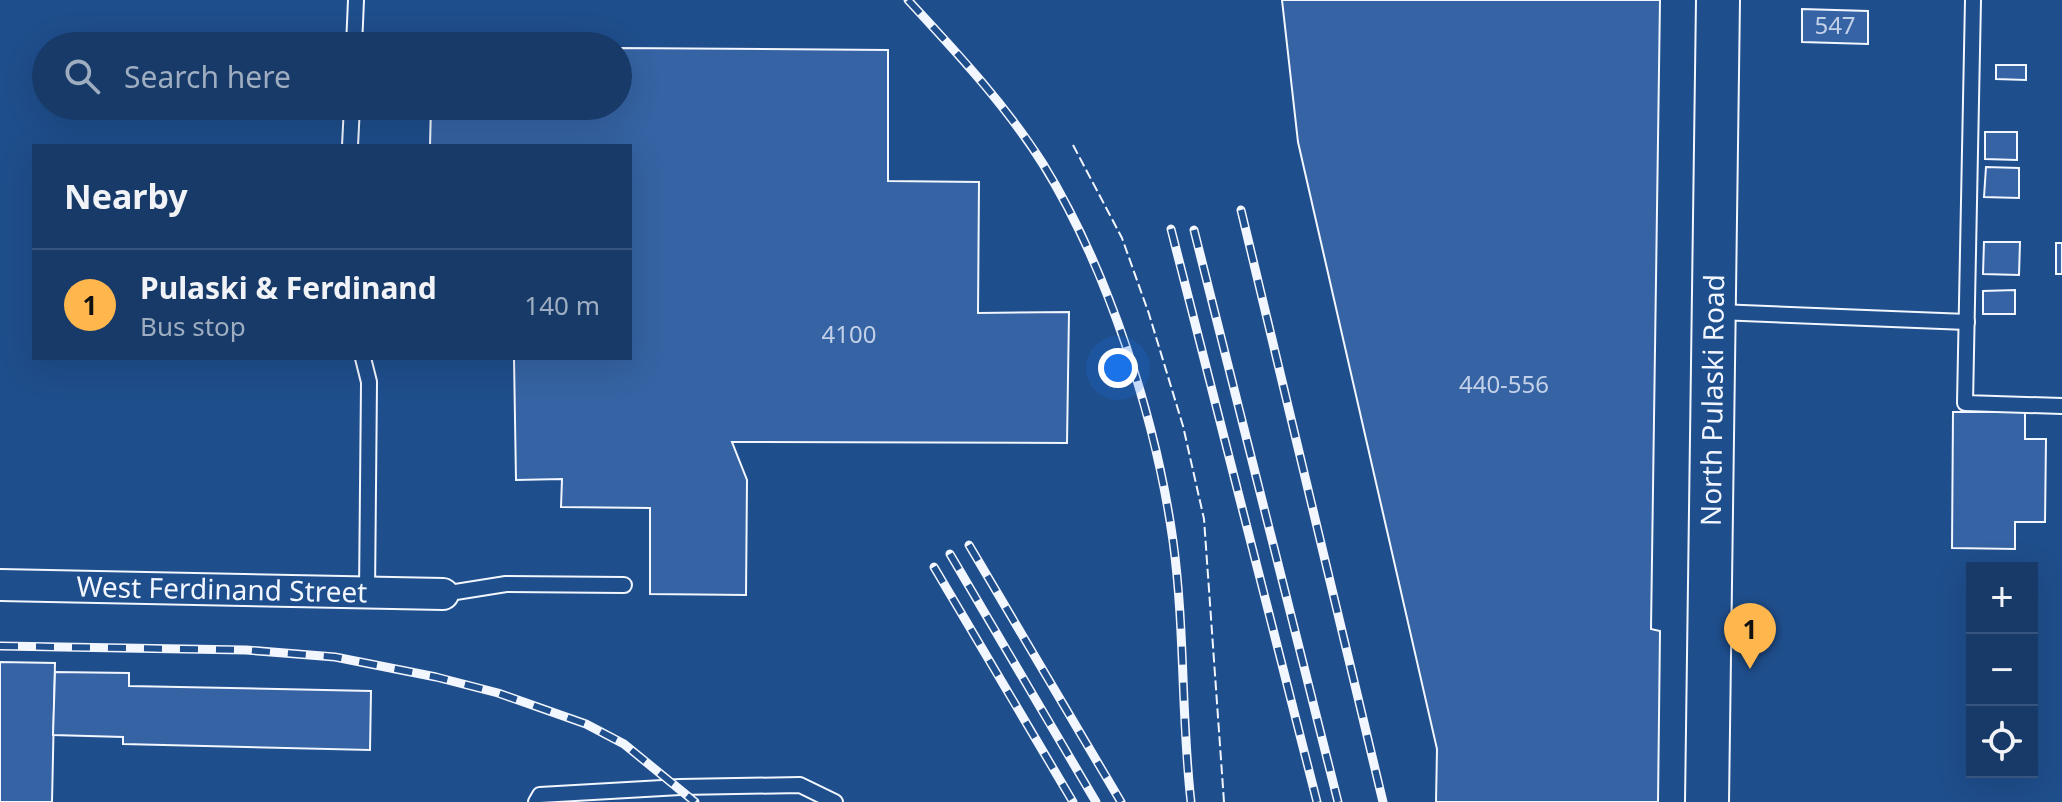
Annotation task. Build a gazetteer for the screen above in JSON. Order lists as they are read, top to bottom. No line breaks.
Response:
{"streets":{"main road":["North Pulaski Road"],"street":["West Ferdinand Street"]},"house_numbers":["547","4100","440-556"],"page":{"search":"Search here","heading":"Nearby","list":[{"mark":"1","name":"Pulaski & Ferdinand","note":"Bus stop","value":"140 m"}],"map_buttons":["+","−"],"pins":"1"}}
